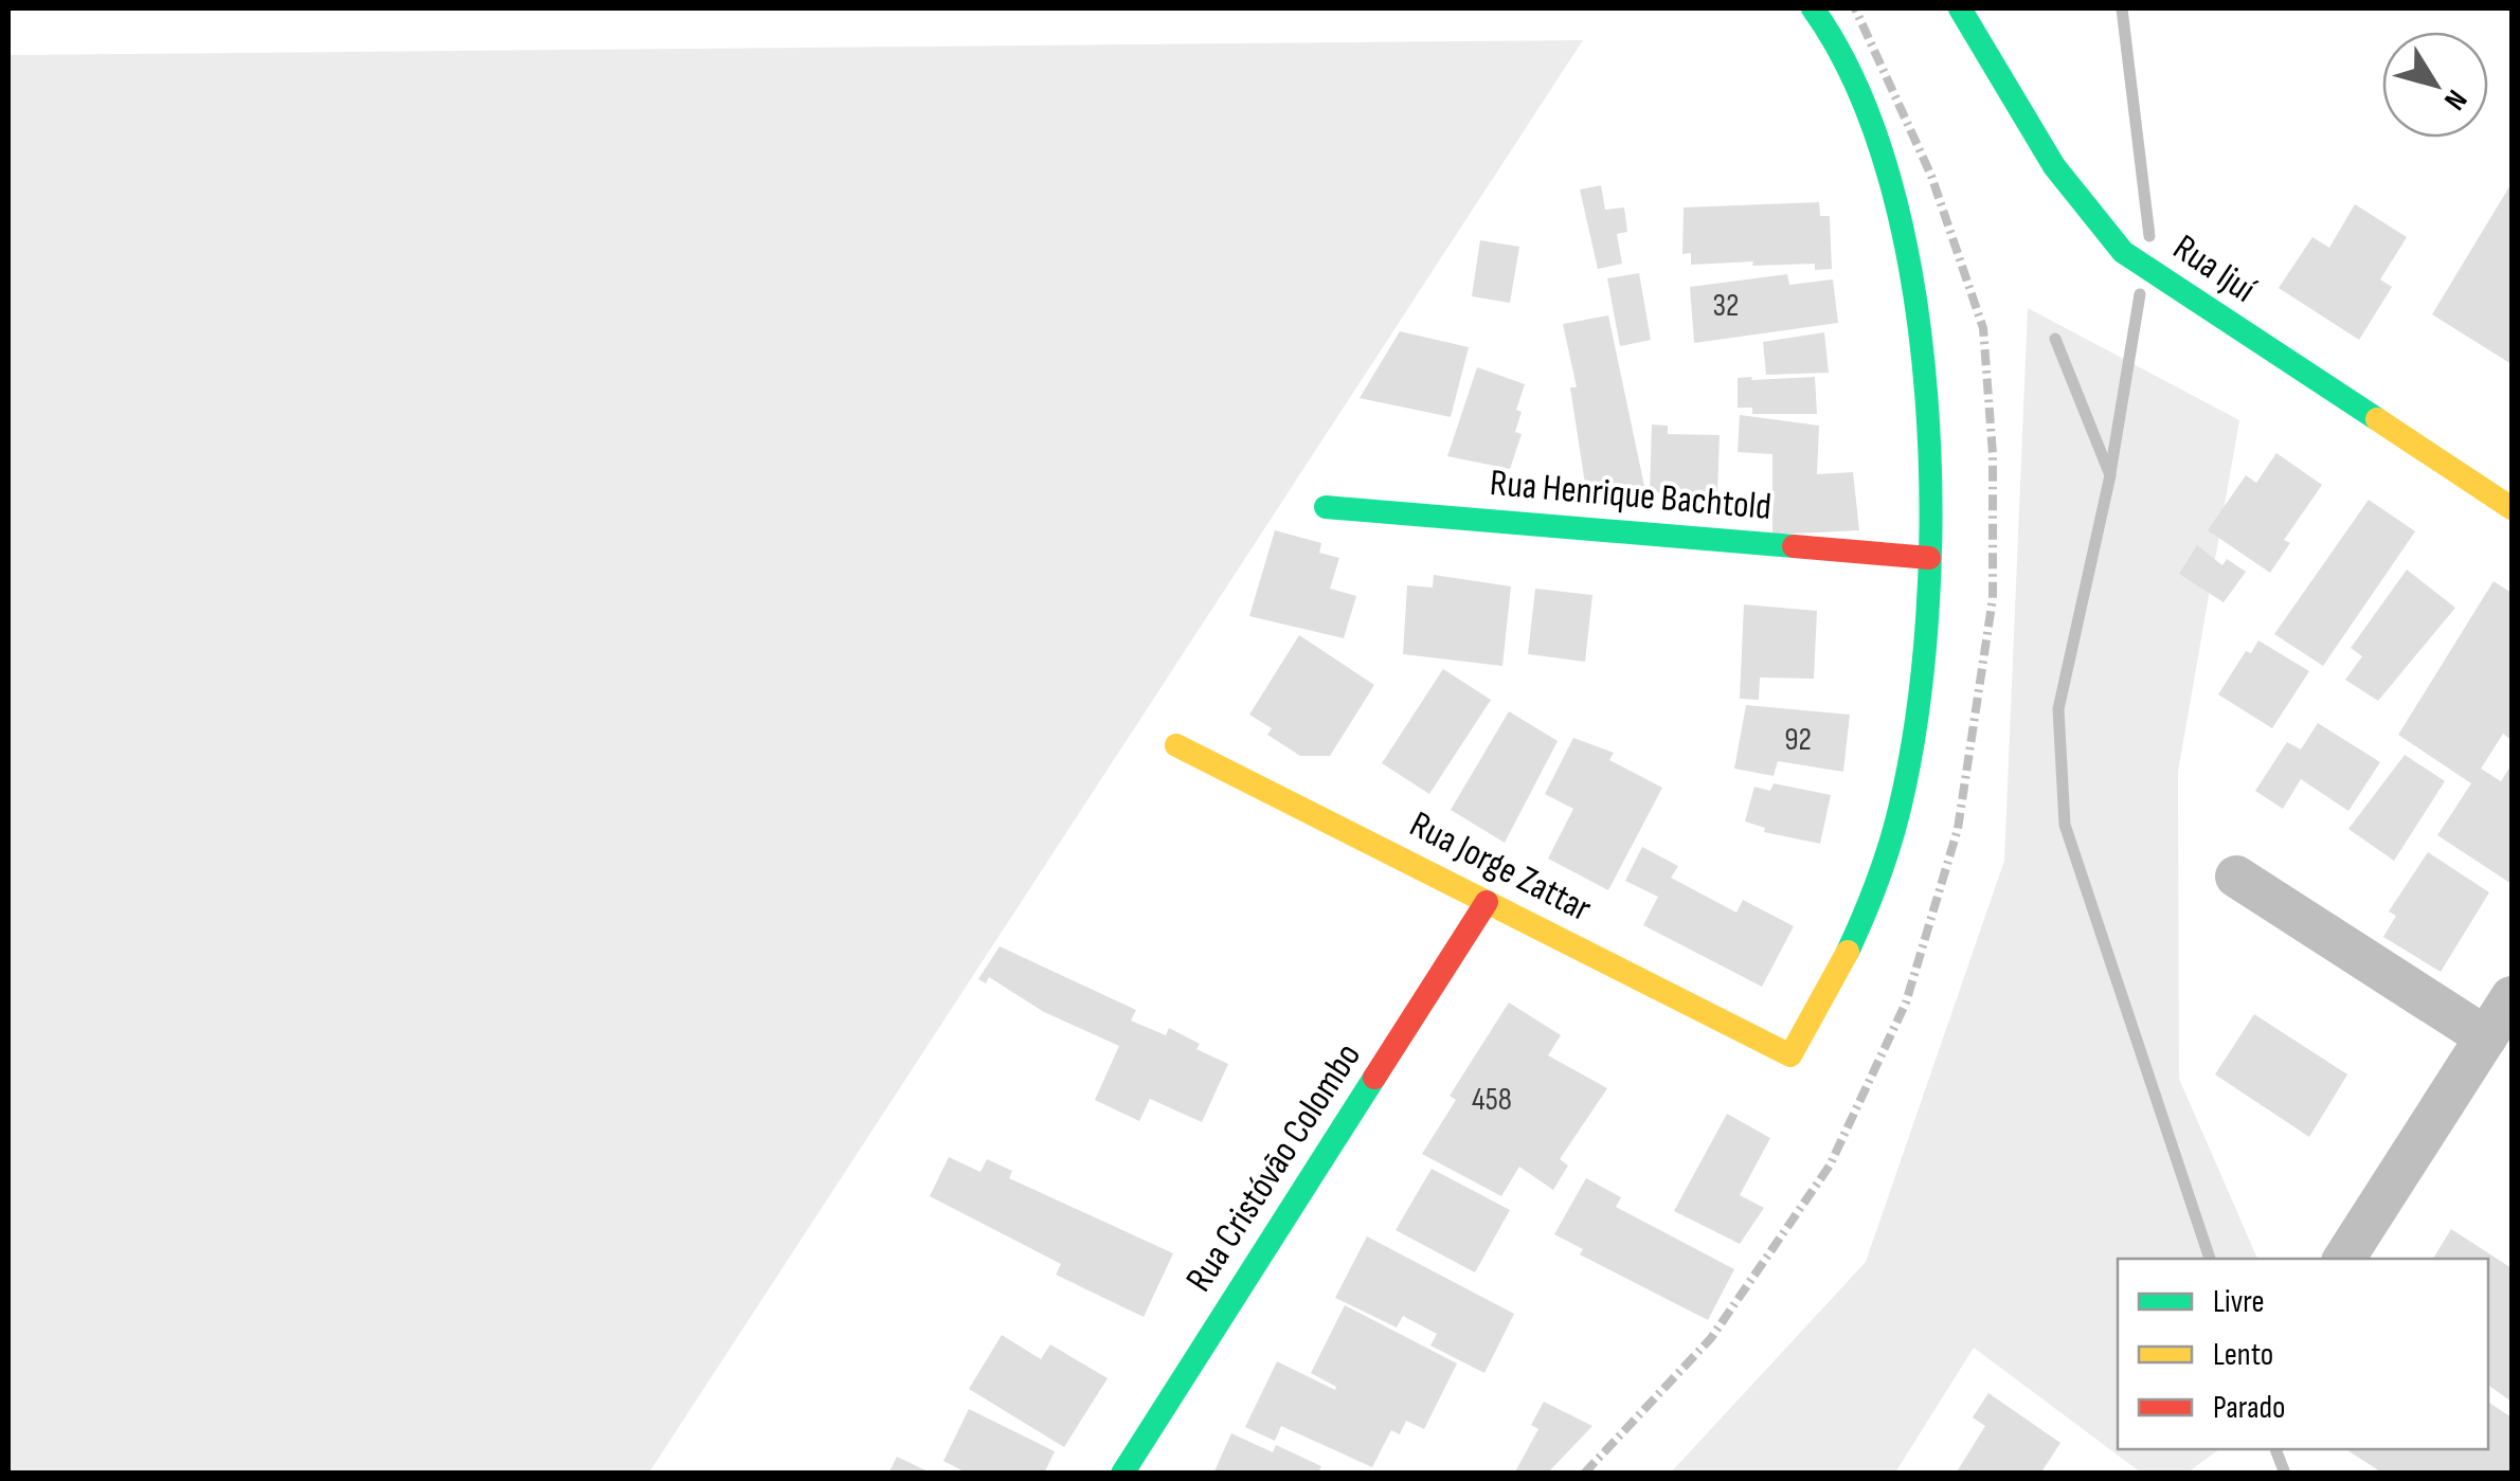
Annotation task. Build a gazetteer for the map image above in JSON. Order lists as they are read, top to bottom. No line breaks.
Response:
{"streets":{"street":["Rua Ijuí","Rua Henrique Bachtold","Rua Jorge Zattar","Rua Cristóvão Colombo"]},"crossings":[["Rua Henrique Bachtold","Rua Jorge Zattar"],["Rua Jorge Zattar","Rua Cristóvão Colombo"]],"house_numbers":["32","92","458"],"legend":["Livre","Lento","Parado"],"north":"bottom right"}
